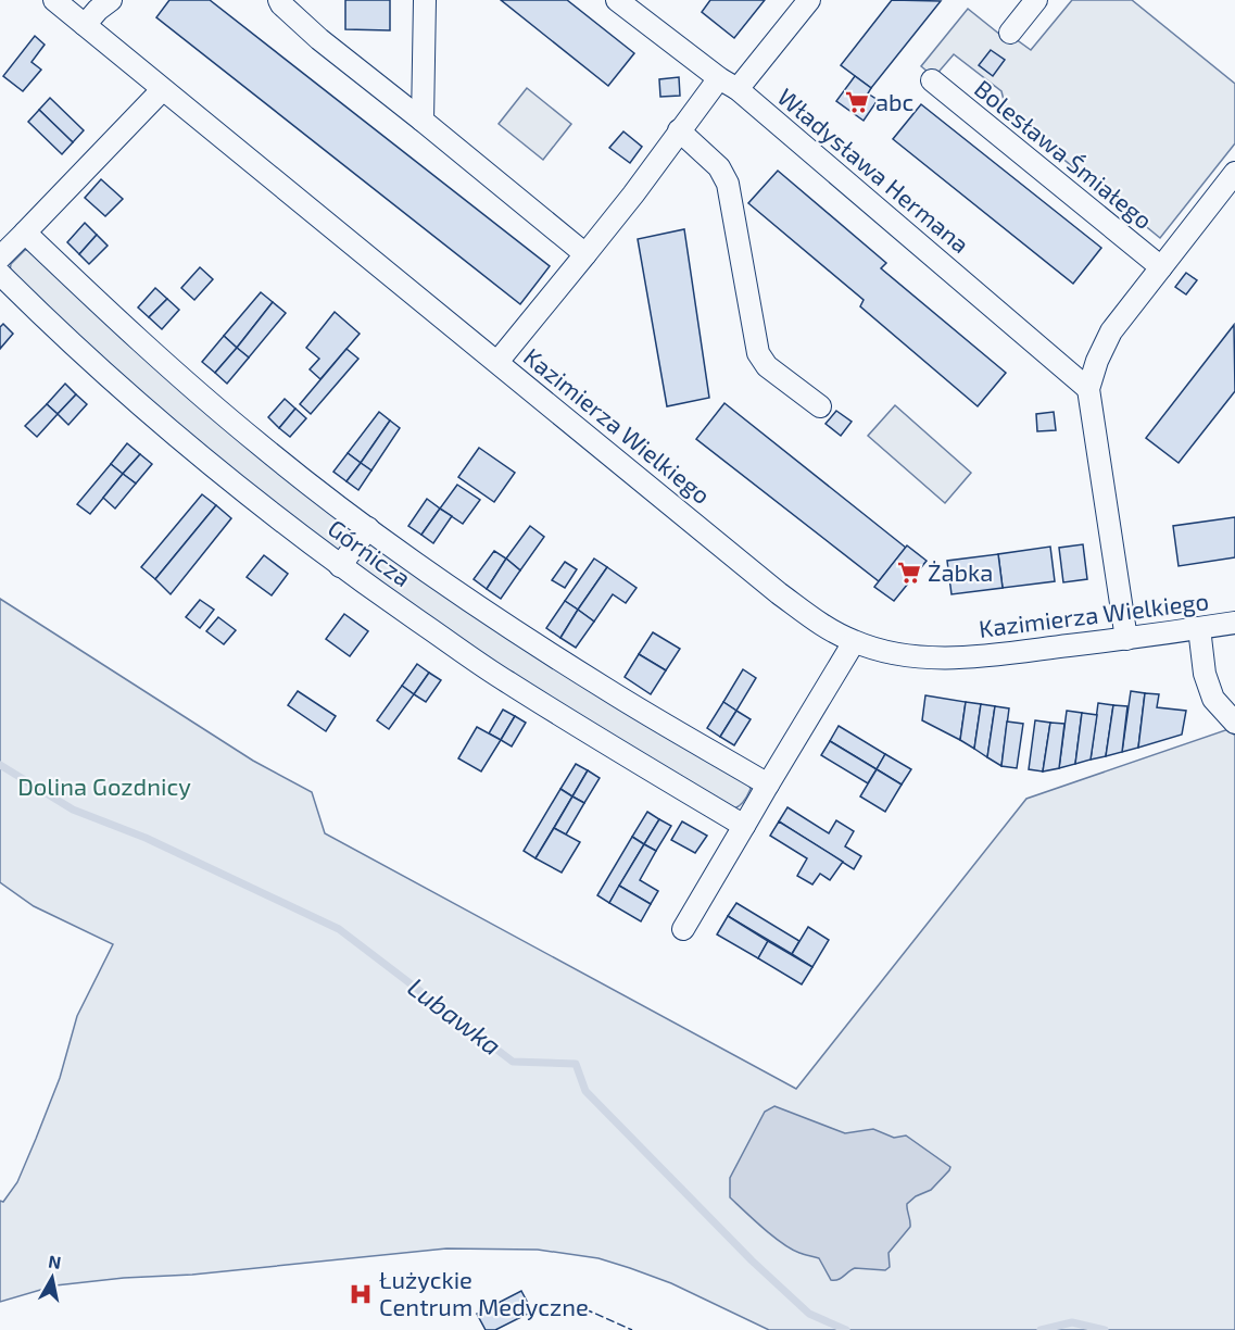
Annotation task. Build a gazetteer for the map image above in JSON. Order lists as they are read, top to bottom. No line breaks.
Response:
{"streets":{"street":["Bolesława Śmiałego","Władysława Hermana","Kazimierza Wielkiego","Górnicza"]},"crossings":[["Bolesława Śmiałego","Władysława Hermana"],["Bolesława Śmiałego","Kazimierza Wielkiego"]],"water":["Lubawka"],"parks":["Dolina Gozdnicy"],"places":{"supermarket":["abc","Żabka"],"hospital":["Łużyckie Centrum Medyczne"]},"north":"top"}
